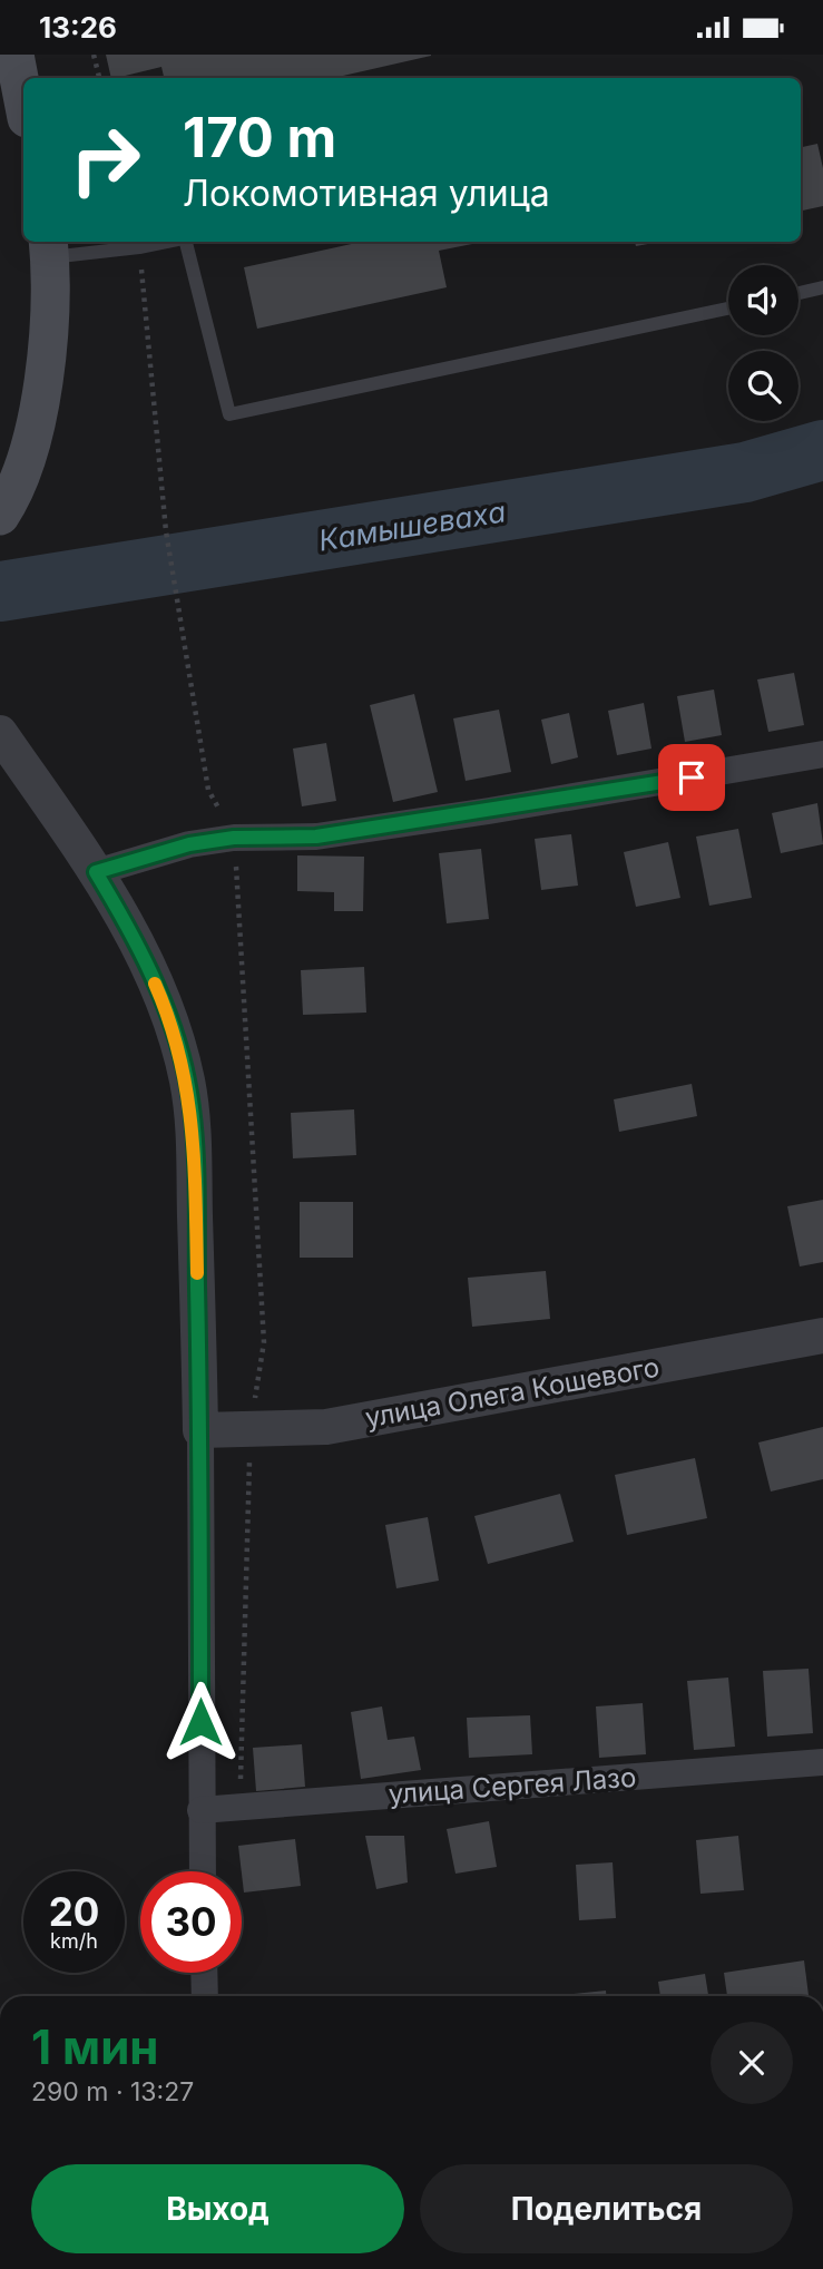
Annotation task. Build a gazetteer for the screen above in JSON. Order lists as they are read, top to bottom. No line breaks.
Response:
{"streets":{"street":["улица Олега Кошевого","улица Сергея Лазо"]},"water":["Камышеваха"],"page":{"status":"13:26","turn":["170 m","Локомотивная улица"],"speed":"20 km/h","limit":"30","heading":["1 мин","290 m · 13:27"],"buttons":["Выход","Поделиться"]}}
